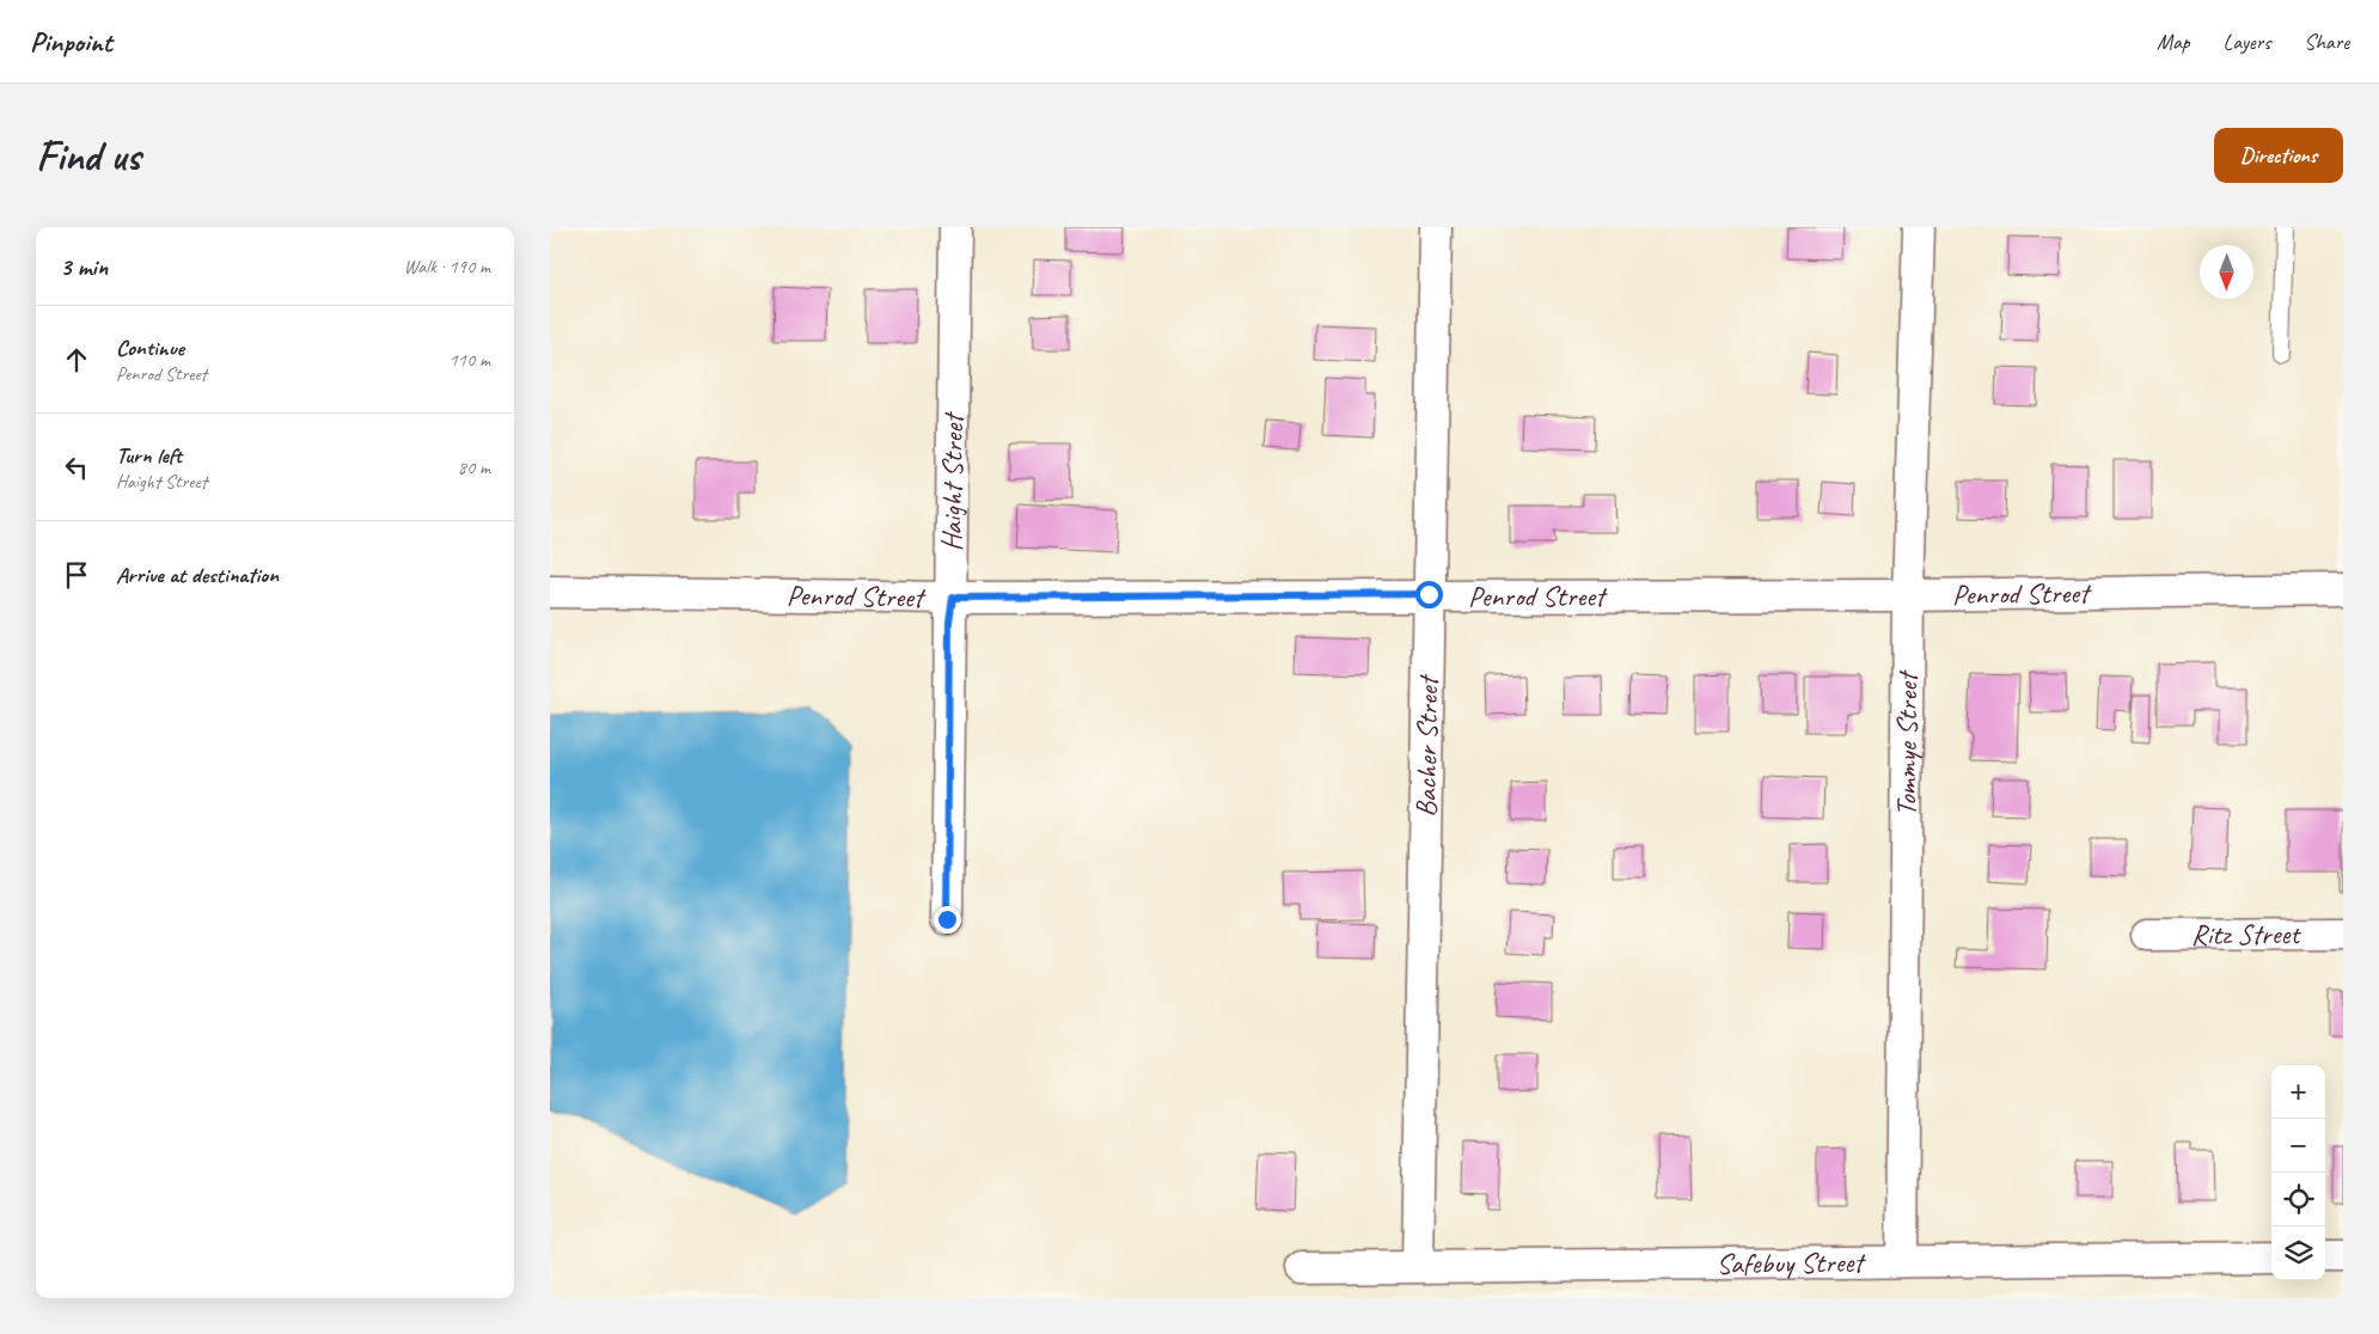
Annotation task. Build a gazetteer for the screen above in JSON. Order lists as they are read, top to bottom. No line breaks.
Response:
{"streets":{"street":["Haight Street","Penrod Street","Tommye Street","Bacher Street","Ritz Street","Safebuy Street"]},"crossings":[["Haight Street","Penrod Street"],["Penrod Street","Tommye Street"],["Penrod Street","Bacher Street"],["Tommye Street","Safebuy Street"],["Bacher Street","Safebuy Street"]],"north":"bottom","page":{"header":"Pinpoint","nav":["Map","Layers","Share"],"buttons":"Directions","title":"Find us","heading":["3 min","Walk · 190 m"],"list":[["Continue","Penrod Street","110 m"],["Turn left","Haight Street","80 m"],"Arrive at destination"],"map_buttons":["+","−"]}}
